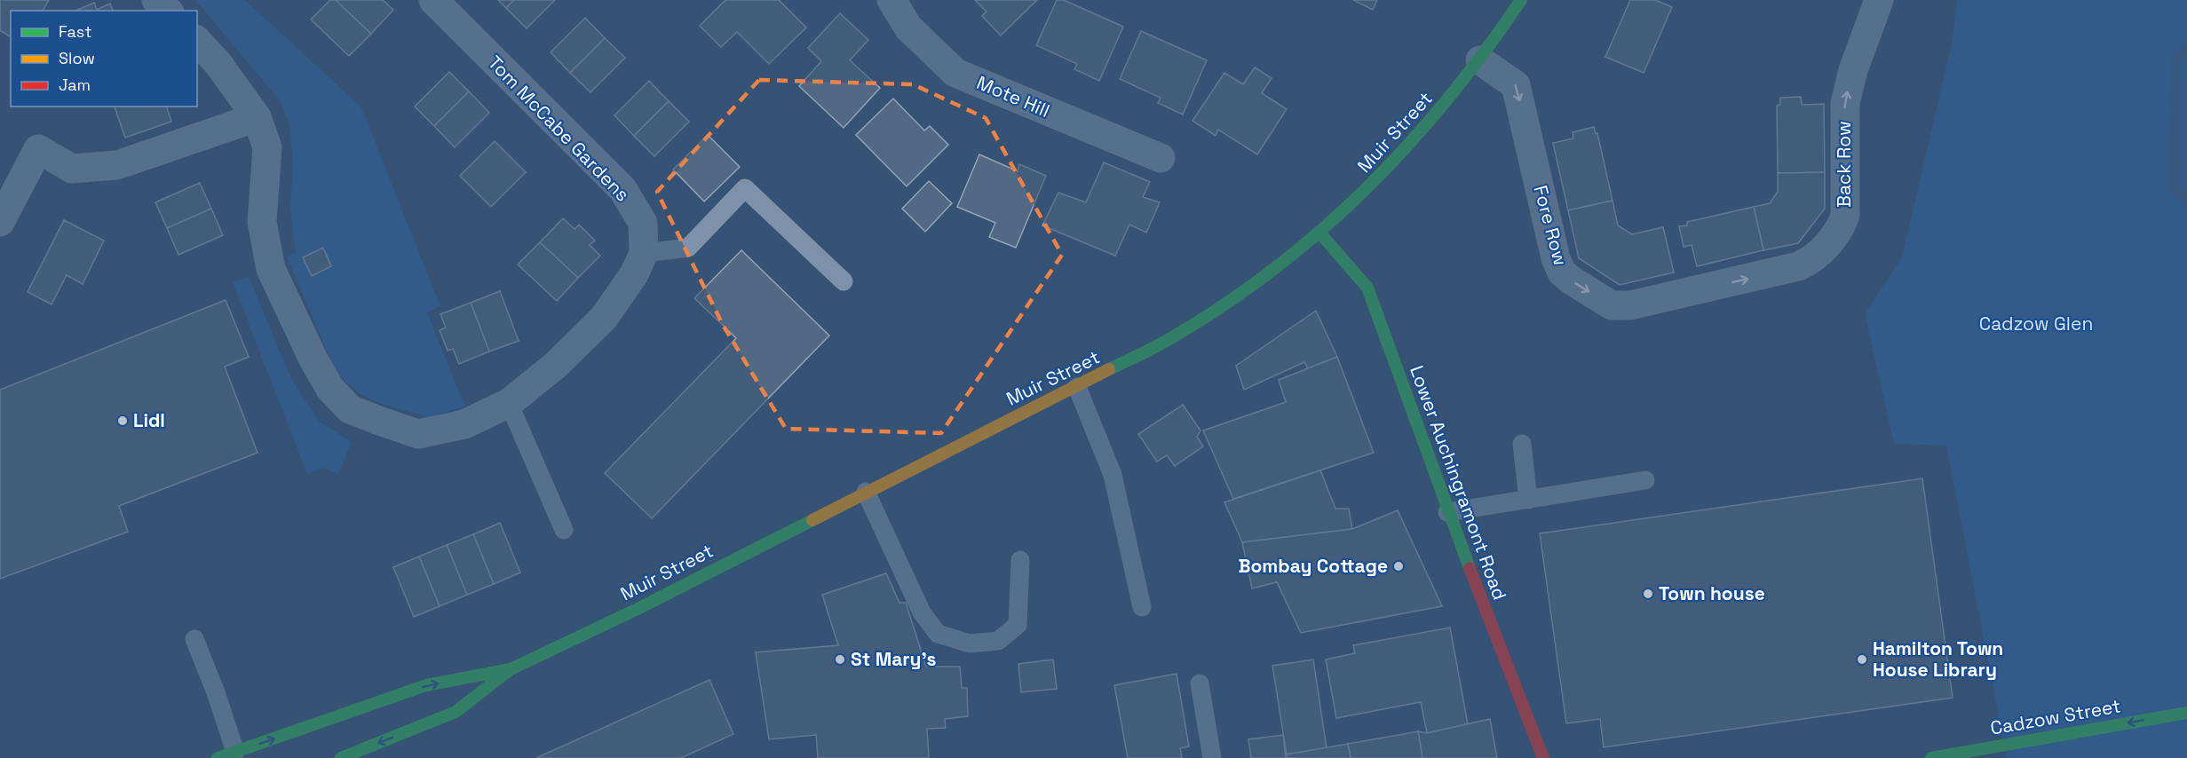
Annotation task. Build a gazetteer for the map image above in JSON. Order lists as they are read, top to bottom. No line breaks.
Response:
{"streets":{"main road":["Muir Street","Lower Auchingramont Road","Cadzow Street"],"street":["Mote Hill","Tom McCabe Gardens","Back Row","Fore Row"]},"crossings":[["Muir Street","Fore Row"],["Muir Street","Lower Auchingramont Road"],["Back Row","Fore Row"]],"one_way":["Back Row","Fore Row","Cadzow Street"],"parks":["Cadzow Glen"],"places":["Lidl","Bombay Cottage","Town house","St Mary's","Hamilton Town House Library"],"legend":["Fast","Slow","Jam"]}
